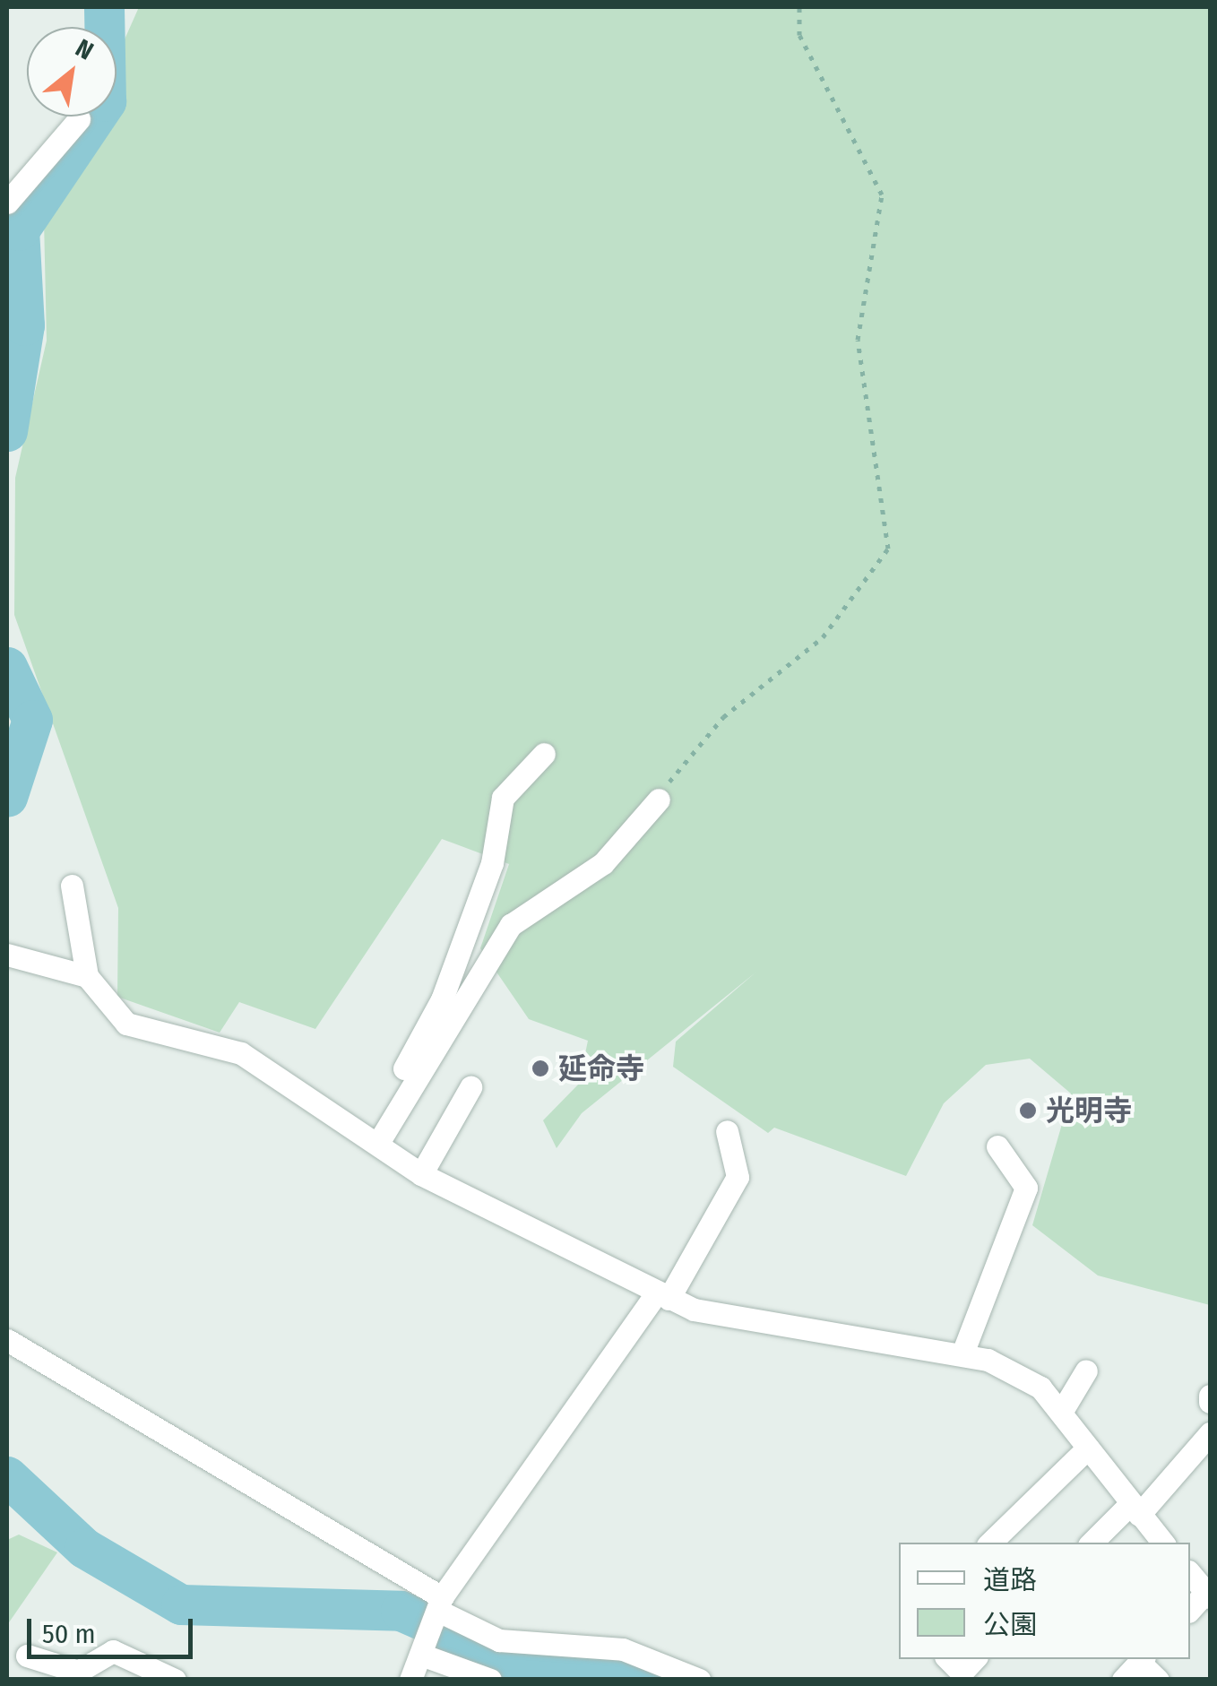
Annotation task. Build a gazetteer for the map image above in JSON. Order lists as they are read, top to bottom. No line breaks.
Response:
{"places":["延命寺","光明寺"],"legend":["道路","公園"],"scale_bar":"50 m","north":"top right"}
